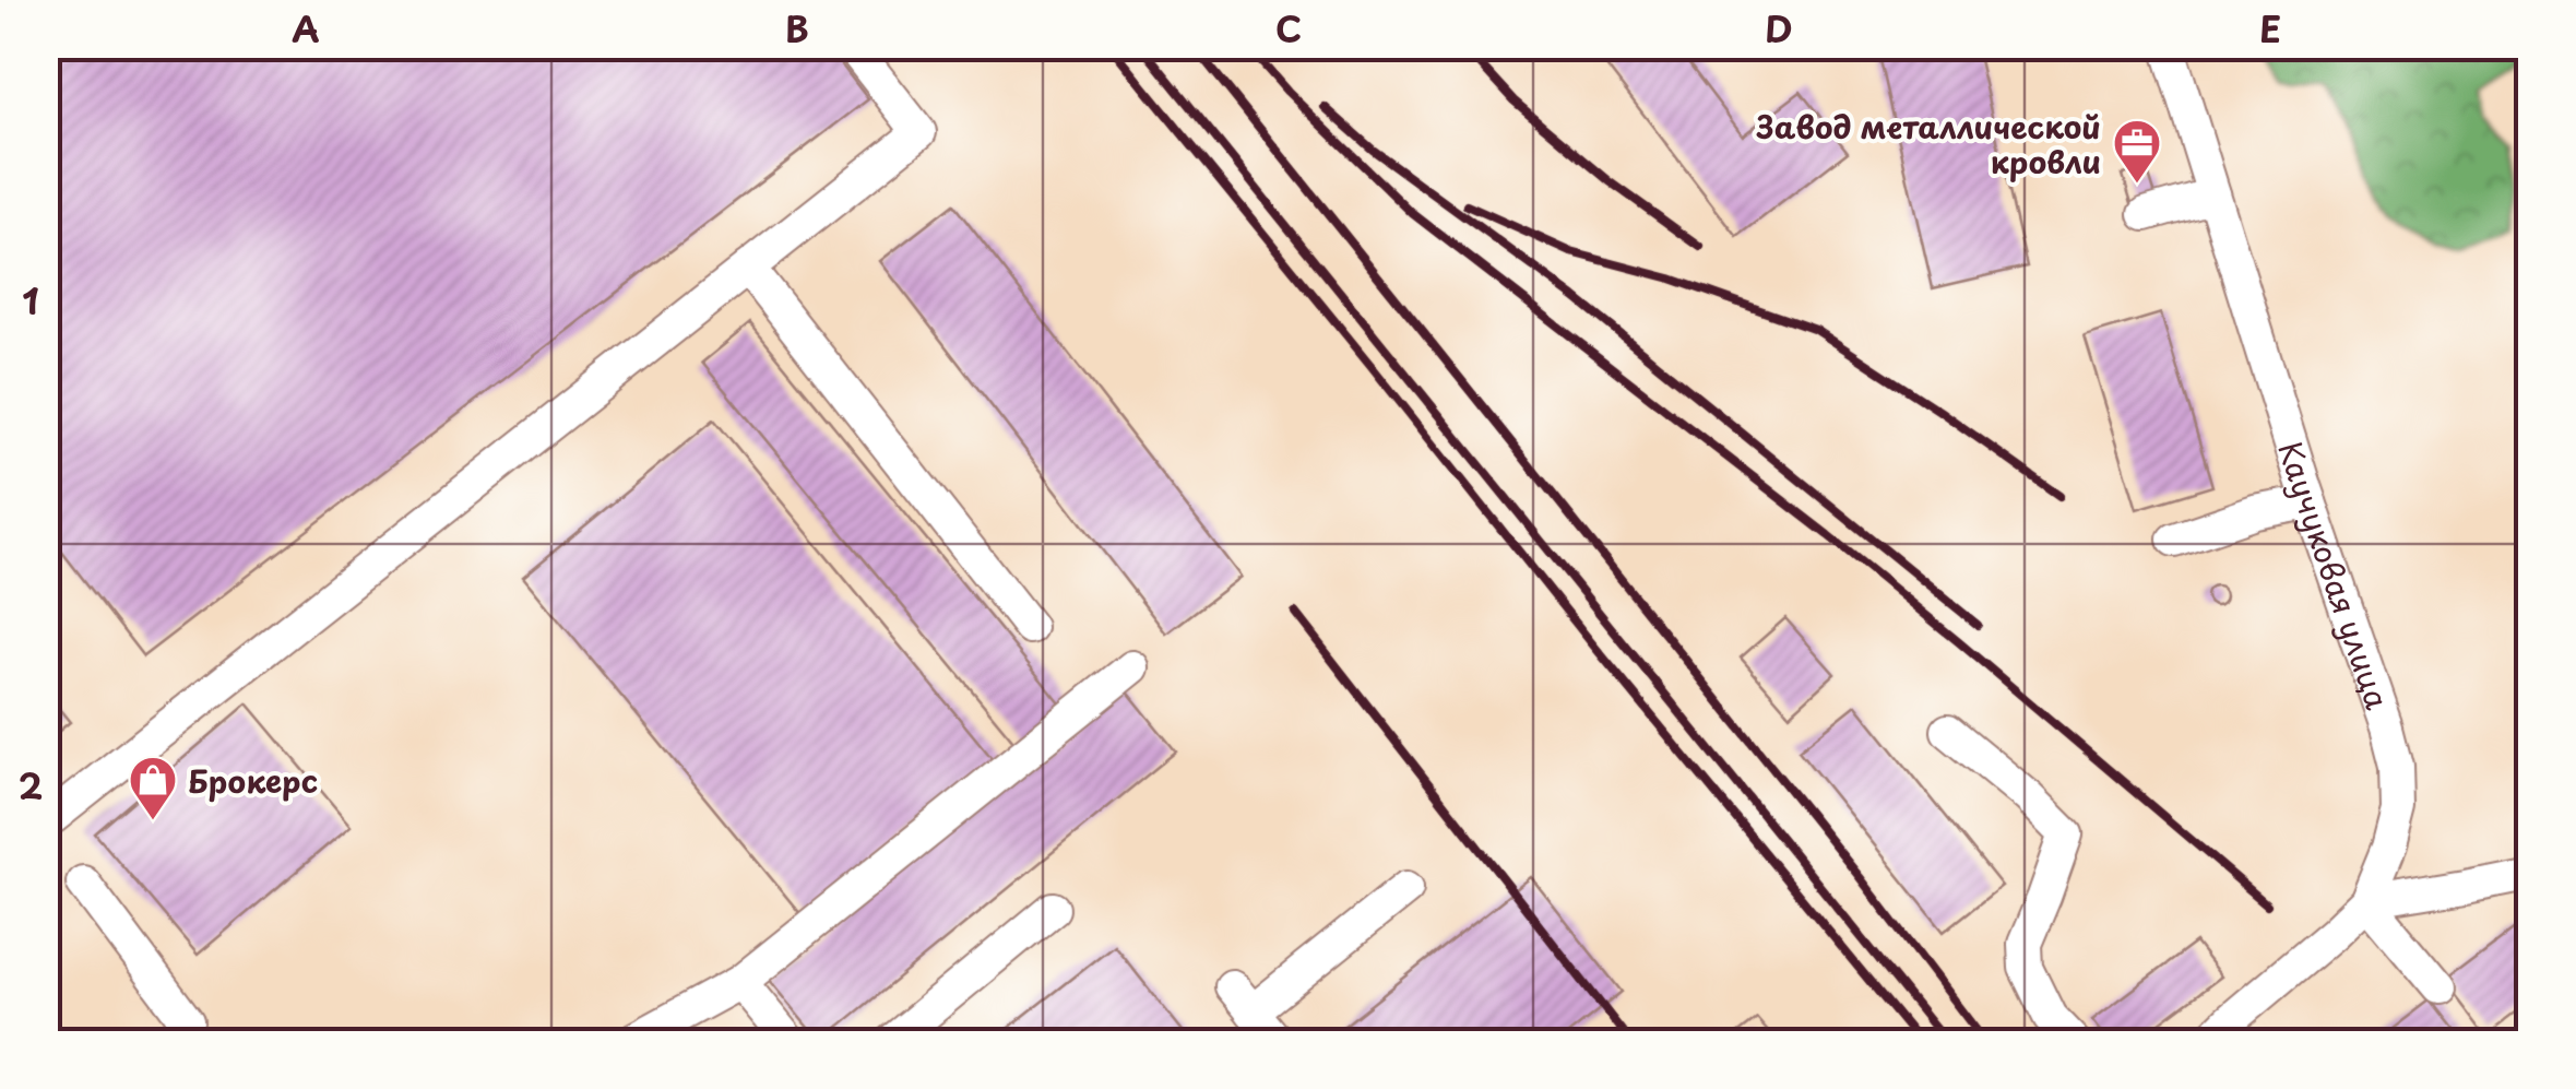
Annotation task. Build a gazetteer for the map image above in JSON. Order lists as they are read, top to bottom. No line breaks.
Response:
{"streets":{"street":["Каучуковая улица"]},"places":{"office":["Завод металлической кровли"],"shop":["Брокерс"]},"grid":{"columns":["A","B","C","D","E"],"rows":["1","2"]}}
